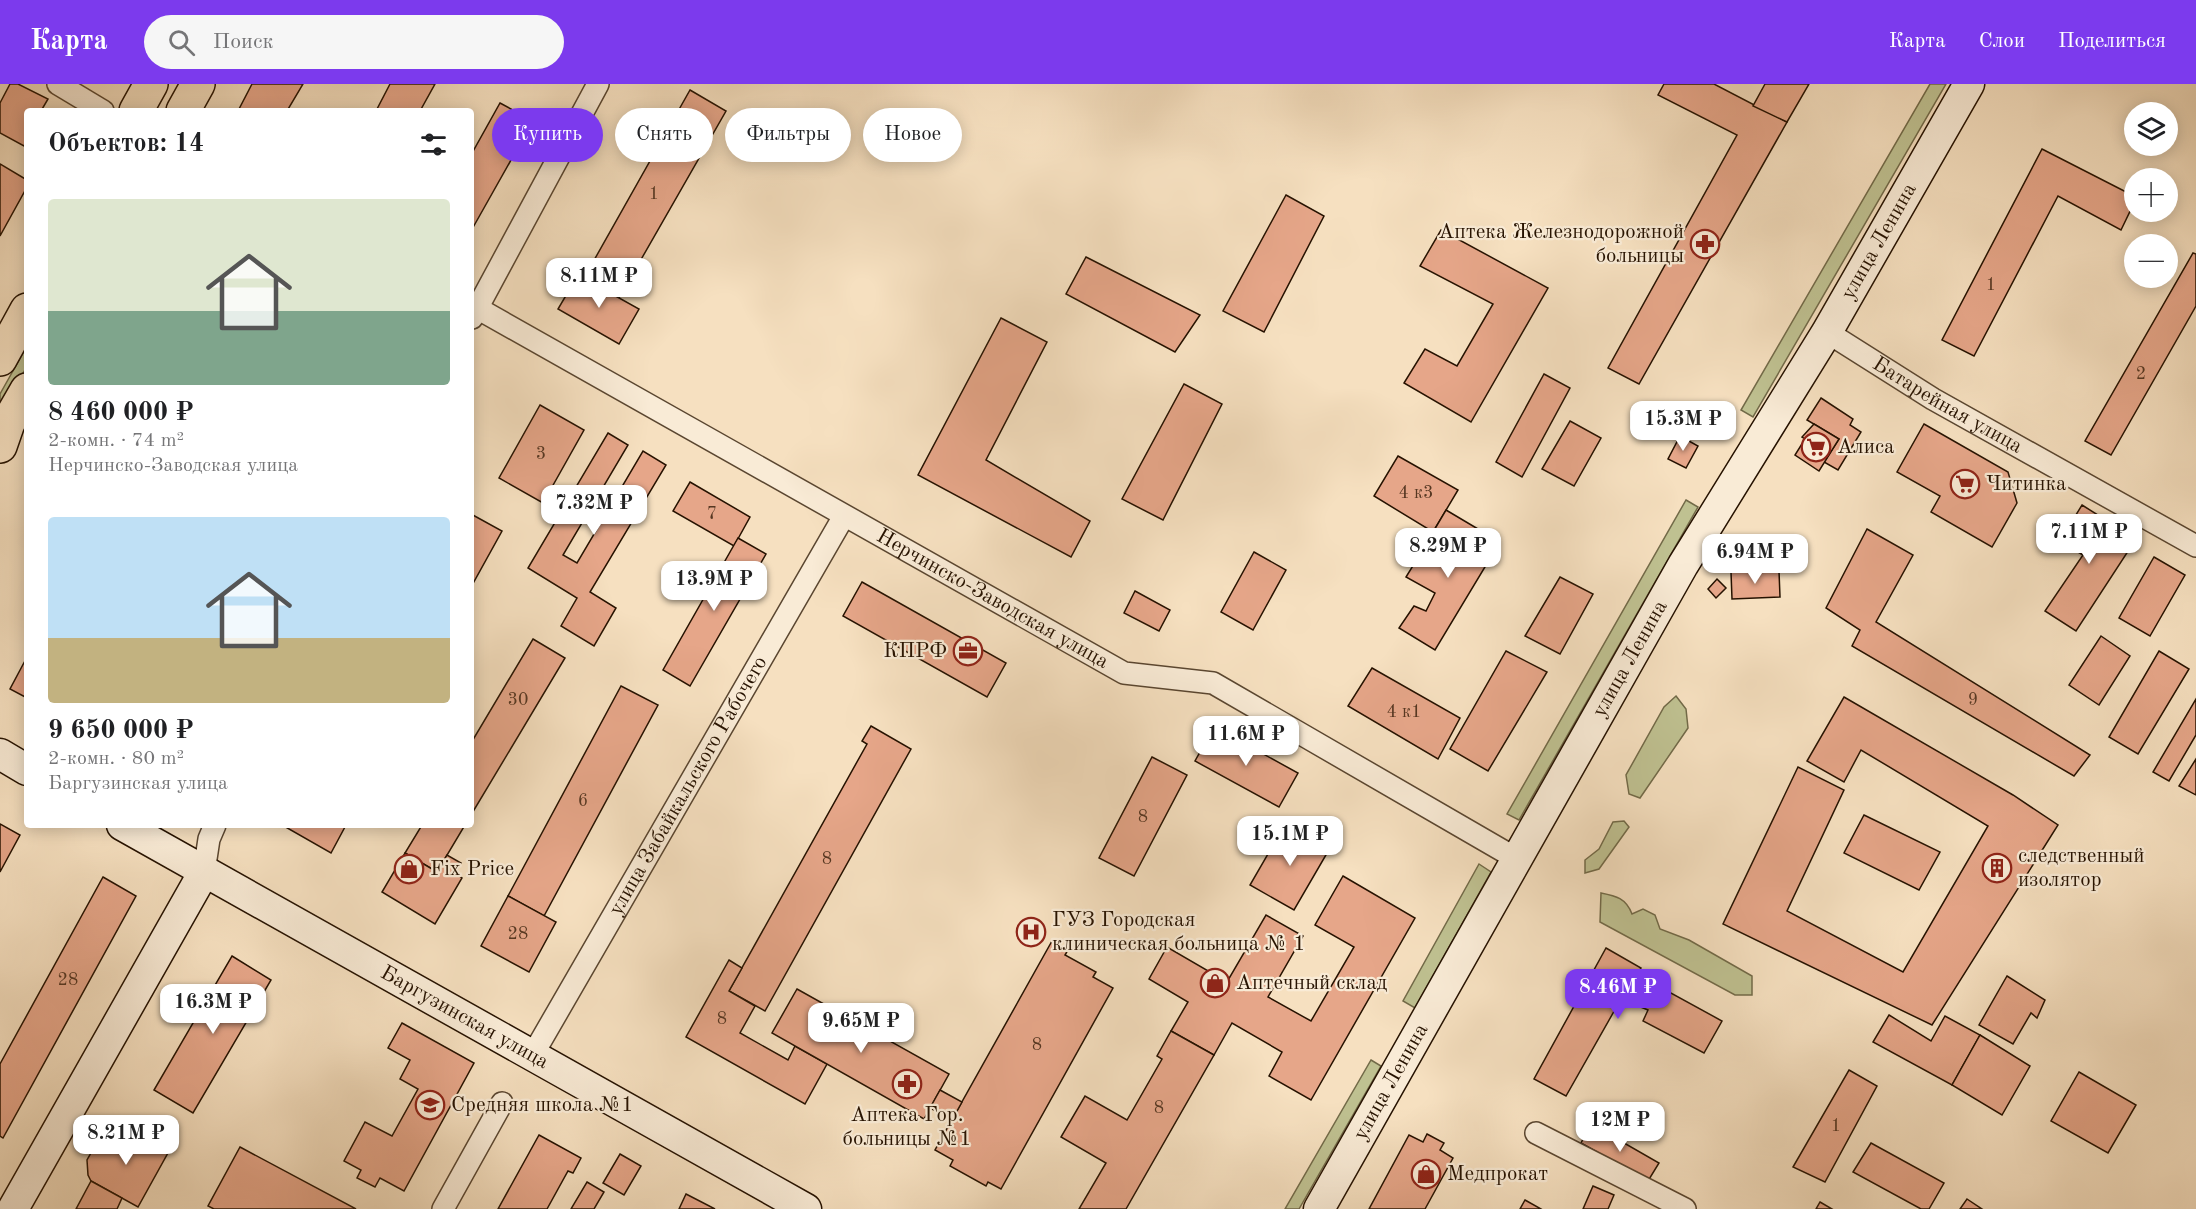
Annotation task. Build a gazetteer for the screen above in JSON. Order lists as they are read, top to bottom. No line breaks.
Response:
{"streets":{"main road":["улица Ленина","Баргузинская улица"],"street":["Батарейная улица","Нерчинско-Заводская улица","улица Забайкальского Рабочего"]},"crossings":[["улица Ленина","Батарейная улица"],["улица Ленина","Нерчинско-Заводская улица"],["Нерчинско-Заводская улица","улица Забайкальского Рабочего"],["улица Забайкальского Рабочего","Баргузинская улица"]],"places":{"pharmacy":["Аптека Железнодорожной больницы","Аптека Гор. больницы №1"],"supermarket":["Алиса","Читинка"],"office":["КПРФ"],"building":["следственный изолятор"],"shop":["Fix Price","Аптечный склад","Медпрокат"],"hospital":["ГУЗ Городская клиническая больница № 1"],"school or university":["Средняя школа №1"]},"house_numbers":["1","1","2","3","4 к3","7","30","9","4 к1","6","8","8","28","28","8","8","8","1"],"page":{"header":"Карта","search":"Поиск","nav":["Карта","Слои","Поделиться"],"map_buttons":["+","−"],"chip":["Купить","Снять","Фильтры","Новое"],"heading":"Объектов: 14","list":[{"name":"8 460 000 ₽","note":"2-комн. · 74 m² · Нерчинско-Заводская улица"},{"name":"9 650 000 ₽","note":"2-комн. · 80 m² · Баргузинская улица"}],"price":["8.11M ₽","15.3M ₽","7.32M ₽","7.11M ₽","8.29M ₽","6.94M ₽","13.9M ₽","11.6M ₽","15.1M ₽","8.46M ₽","16.3M ₽","9.65M ₽","12M ₽","8.21M ₽"]}}
